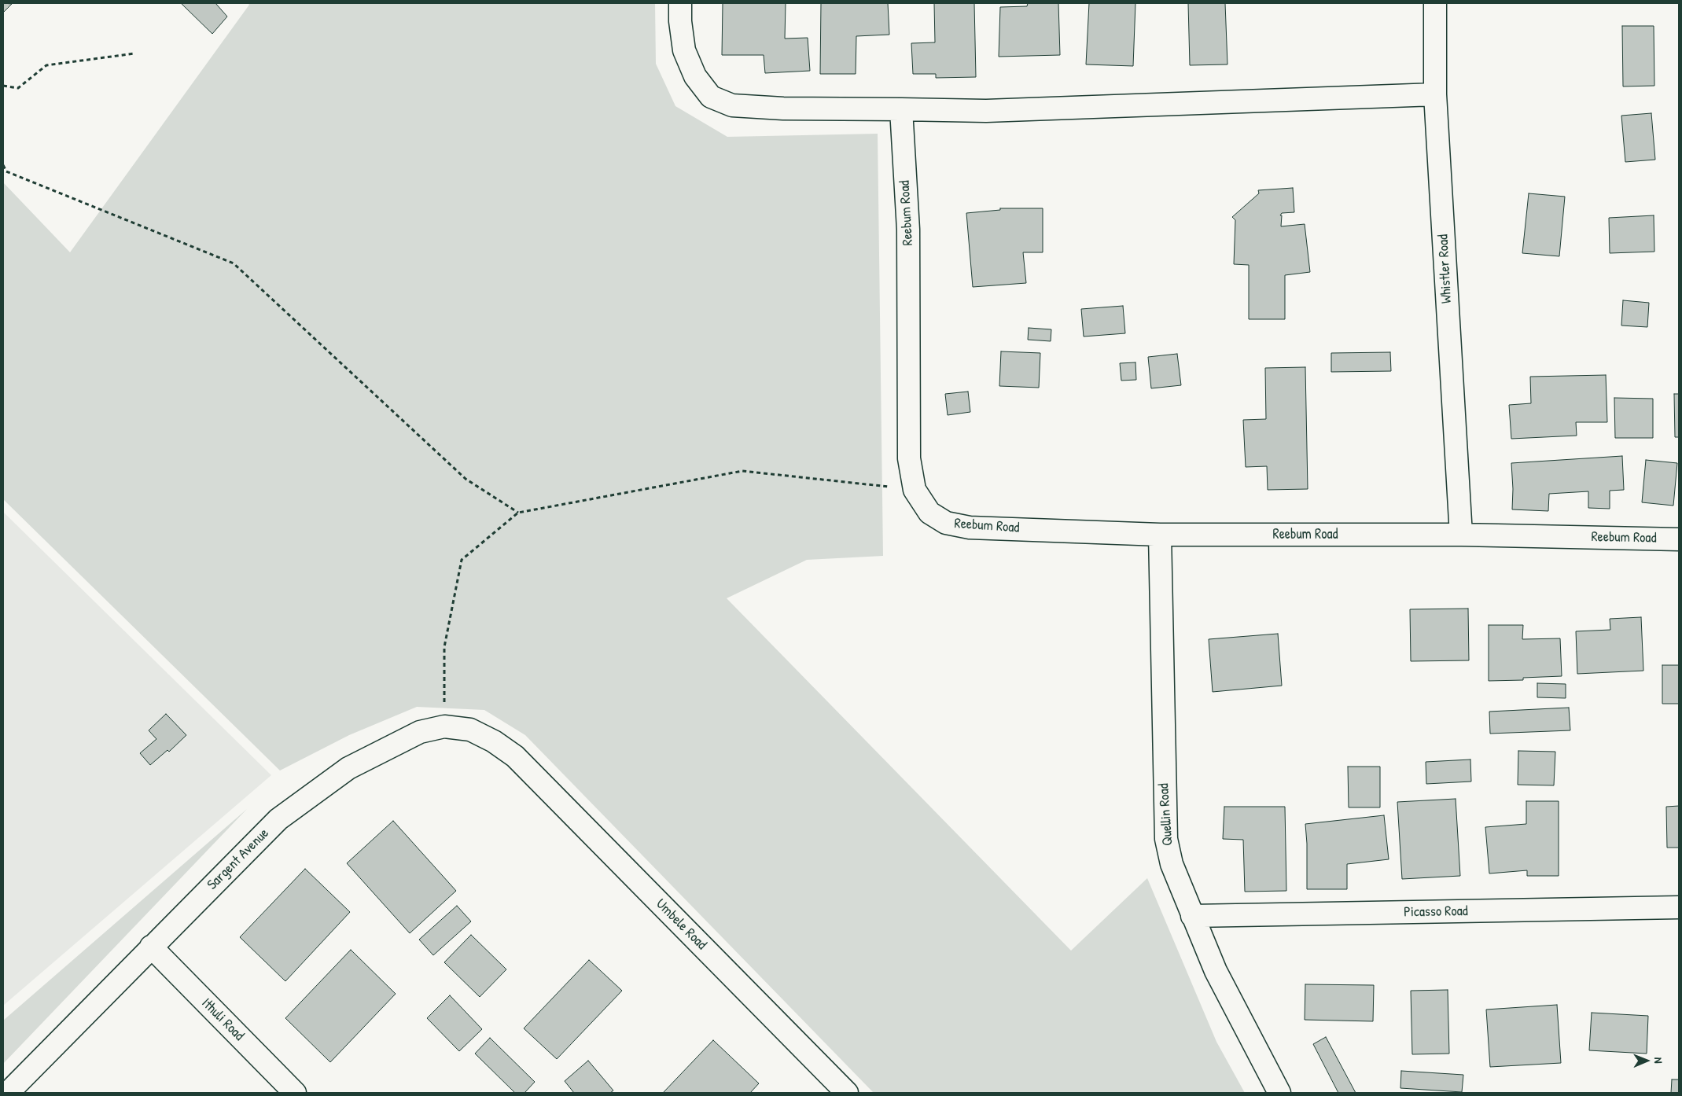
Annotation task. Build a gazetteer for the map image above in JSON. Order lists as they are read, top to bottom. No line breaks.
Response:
{"streets":{"street":["Reebum Road","Whistler Road","Quellin Road","Sargent Avenue","Picasso Road","Umbele Road","Ithuli Road"]},"crossings":[["Reebum Road","Whistler Road"],["Reebum Road","Quellin Road"],["Quellin Road","Picasso Road"],["Sargent Avenue","Umbele Road"],["Sargent Avenue","Ithuli Road"]],"north":"right"}
